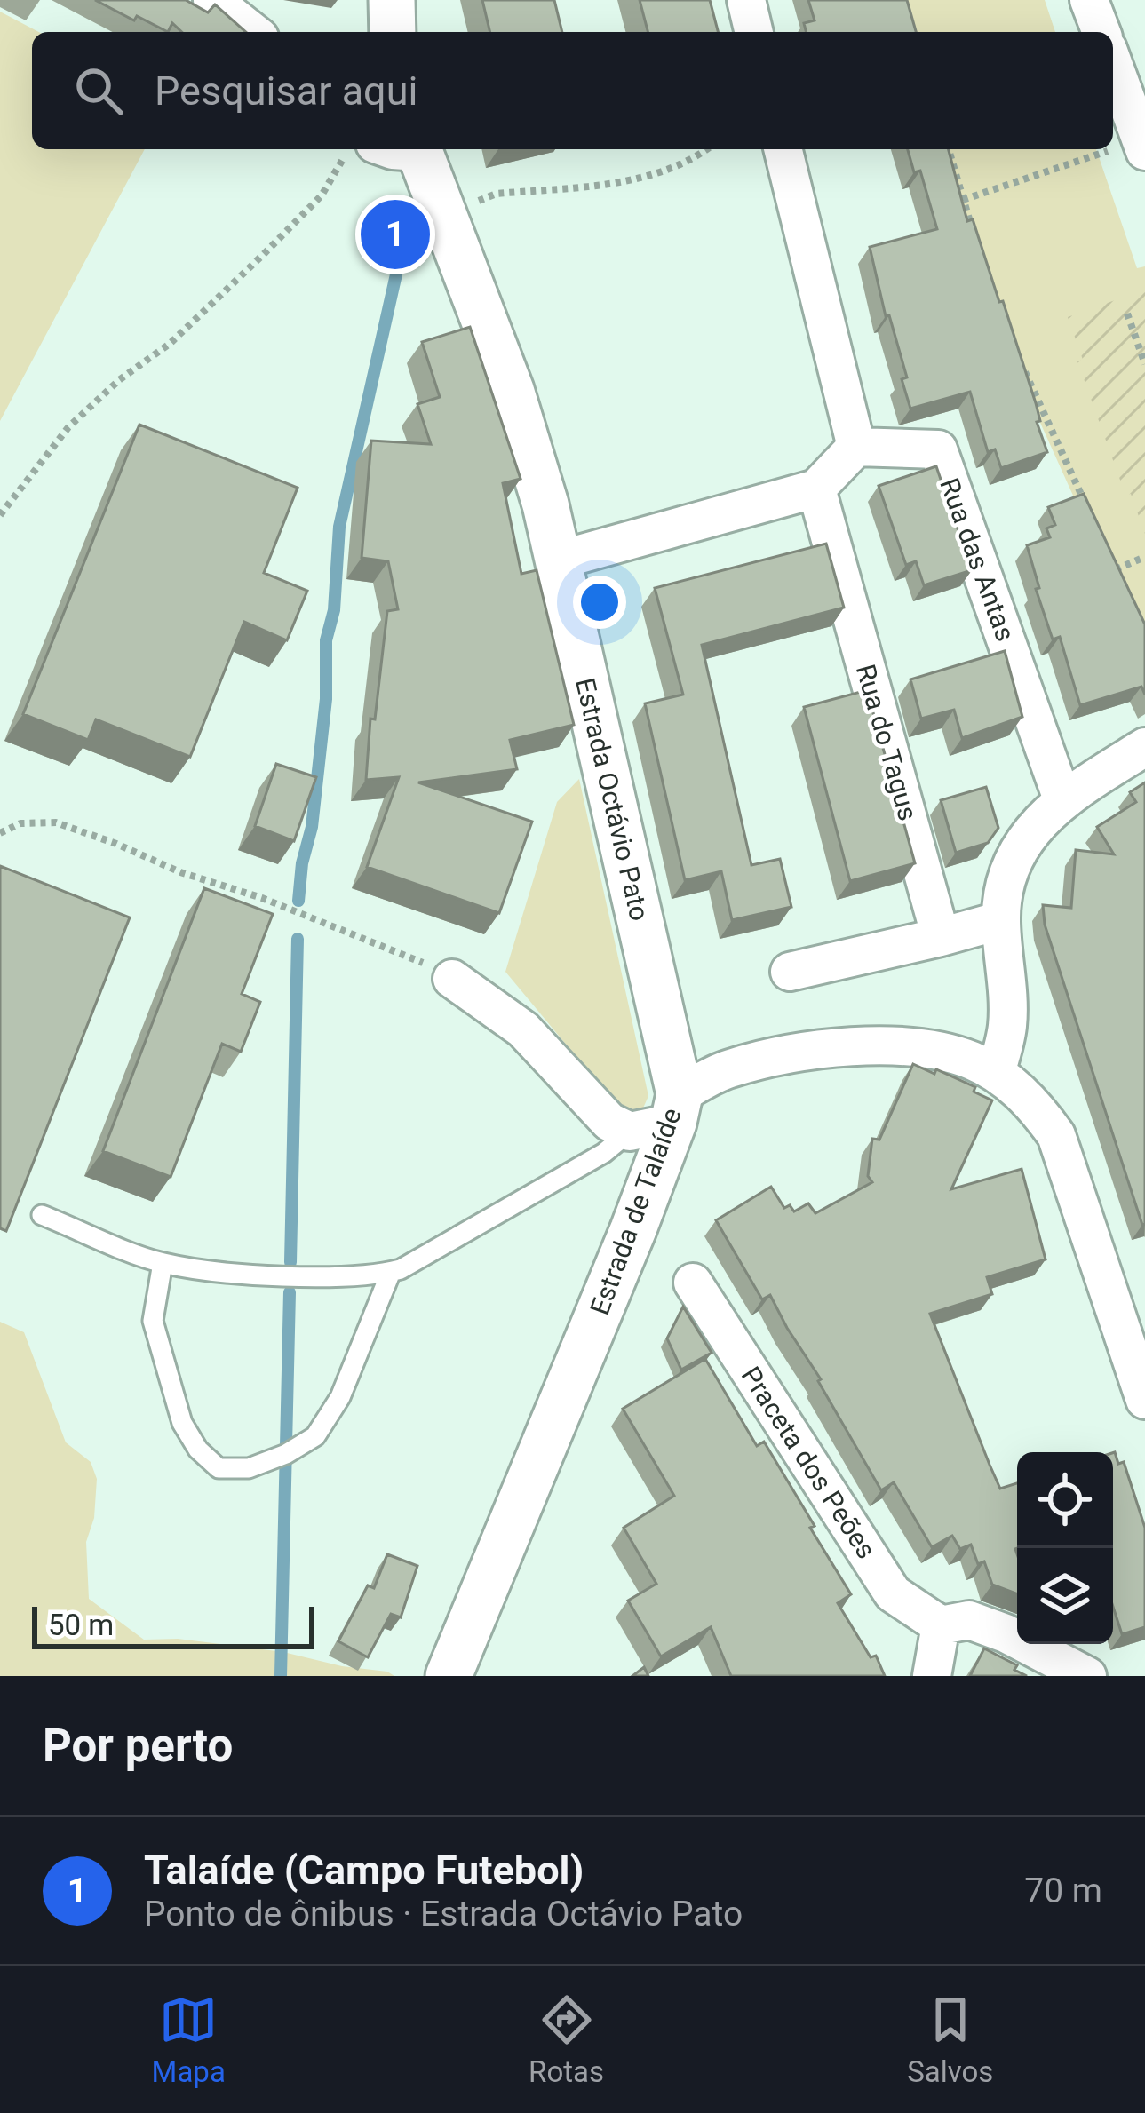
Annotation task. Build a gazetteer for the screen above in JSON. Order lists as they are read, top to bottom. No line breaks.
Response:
{"streets":{"street":["Rua das Antas","Rua do Tagus","Estrada Octávio Pato","Estrada de Talaíde","Praceta dos Peões"]},"crossings":[["Estrada Octávio Pato","Estrada de Talaíde"]],"scale_bar":"50 m","page":{"search":"Pesquisar aqui","pins":"1","scale":"50 m","heading":"Por perto","list":[{"mark":"1","name":"Talaíde (Campo Futebol)","note":"Ponto de ônibus · Estrada Octávio Pato","value":"70 m"}],"nav":["Mapa","Rotas","Salvos"]}}
